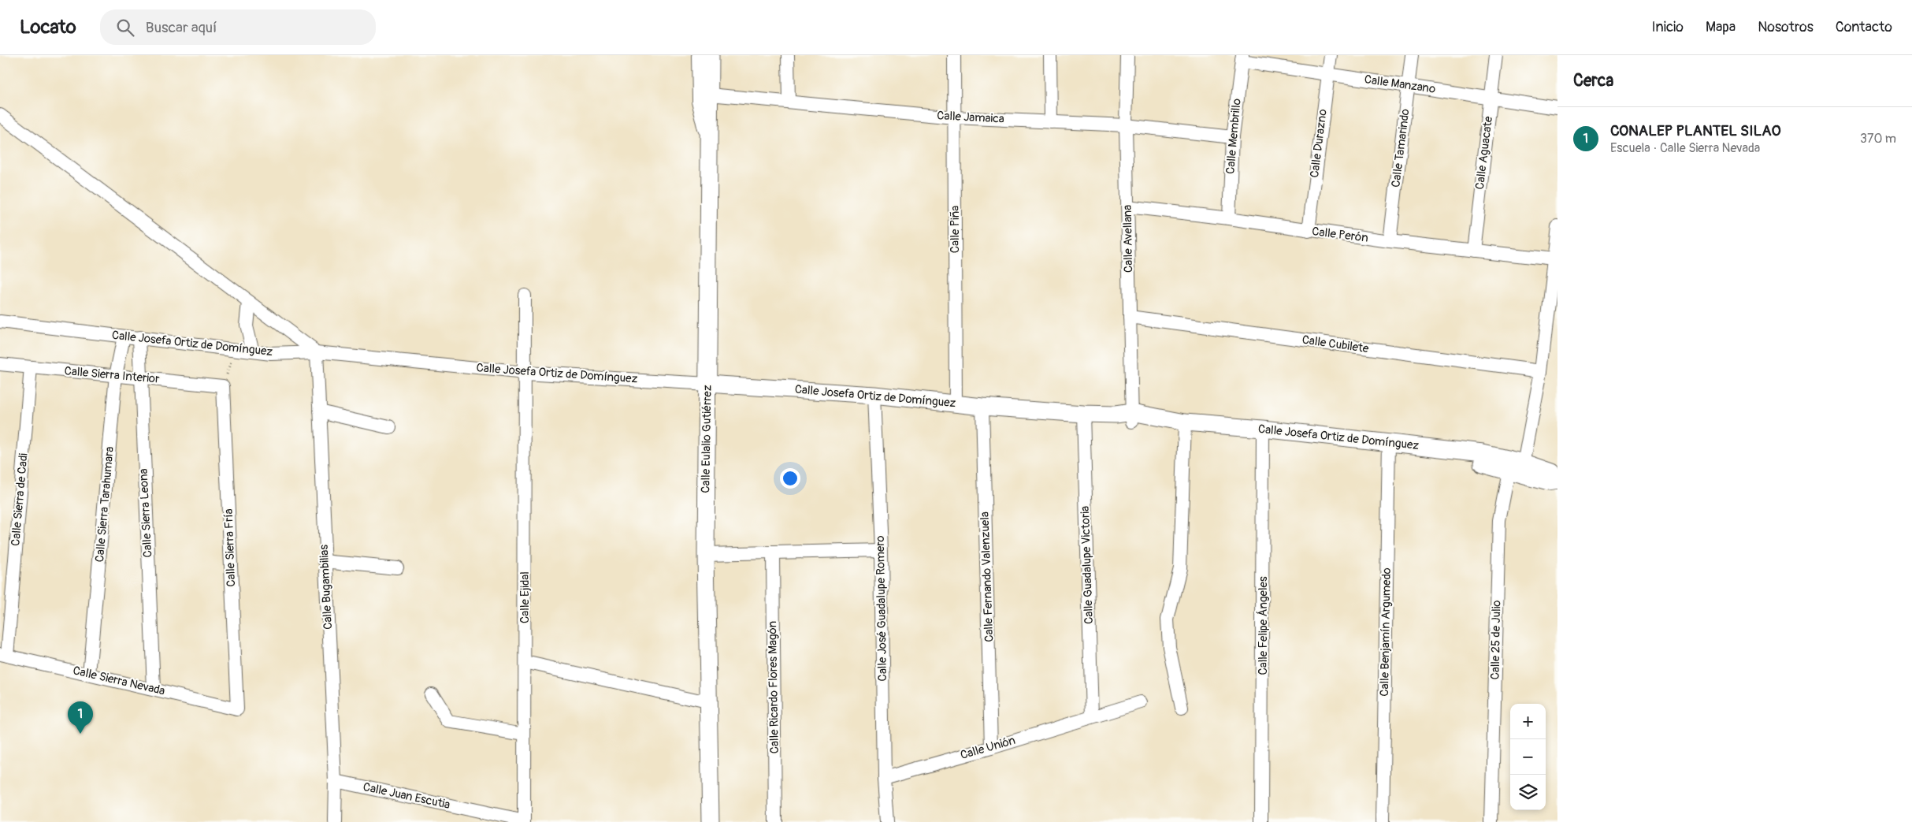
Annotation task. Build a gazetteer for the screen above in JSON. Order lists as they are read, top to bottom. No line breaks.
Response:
{"streets":{"street":["Calle Manzano","Calle Jamaica","Calle Membrillo","Calle Durazno","Calle Tamarindo","Calle Aguacate","Calle Piña","Calle Perón","Calle Avellana","Calle Josefa Ortiz de Domínguez","Calle Cubilete","Calle Sierra Interior","Calle Eulalio Gutiérrez","Calle Sierra de Cadi","Calle Sierra Tarahumara","Calle Sierra Leona","Calle Sierra Fría","Calle Guadalupe Victoria","Calle Fernando Valenzuela","Calle Bugambilias","Calle Ejidal","Calle José Guadalupe Romero","Calle Felipe Ángeles","Calle Benjamín Argumedo","Calle 25 de Julio","Calle Sierra Nevada","Calle Ricardo Flores Magón","Calle Unión","Calle Juan Escutia"]},"crossings":[["Calle Manzano","Calle Membrillo"],["Calle Manzano","Calle Durazno"],["Calle Manzano","Calle Tamarindo"],["Calle Manzano","Calle Aguacate"],["Calle Jamaica","Calle Membrillo"],["Calle Jamaica","Calle Piña"],["Calle Jamaica","Calle Avellana"],["Calle Jamaica","Calle Eulalio Gutiérrez"],["Calle Membrillo","Calle Perón"],["Calle Durazno","Calle Perón"],["Calle Tamarindo","Calle Perón"],["Calle Aguacate","Calle Perón"],["Calle Piña","Calle Josefa Ortiz de Domínguez"],["Calle Perón","Calle Avellana"],["Calle Perón","Calle 25 de Julio"],["Calle Avellana","Calle Josefa Ortiz de Domínguez"],["Calle Avellana","Calle Cubilete"],["Calle Josefa Ortiz de Domínguez","Calle Eulalio Gutiérrez"],["Calle Josefa Ortiz de Domínguez","Calle Sierra Tarahumara"],["Calle Josefa Ortiz de Domínguez","Calle Sierra Leona"],["Calle Josefa Ortiz de Domínguez","Calle Guadalupe Victoria"],["Calle Josefa Ortiz de Domínguez","Calle Fernando Valenzuela"],["Calle Josefa Ortiz de Domínguez","Calle Bugambilias"],["Calle Josefa Ortiz de Domínguez","Calle Ejidal"],["Calle Josefa Ortiz de Domínguez","Calle José Guadalupe Romero"],["Calle Josefa Ortiz de Domínguez","Calle Felipe Ángeles"],["Calle Josefa Ortiz de Domínguez","Calle Benjamín Argumedo"],["Calle Josefa Ortiz de Domínguez","Calle 25 de Julio"],["Calle Cubilete","Calle 25 de Julio"],["Calle Sierra Interior","Calle Sierra de Cadi"],["Calle Sierra Interior","Calle Sierra Tarahumara"],["Calle Sierra Interior","Calle Sierra Leona"],["Calle Sierra Interior","Calle Sierra Fría"],["Calle Sierra de Cadi","Calle Sierra Nevada"],["Calle Sierra Tarahumara","Calle Sierra Nevada"],["Calle Sierra Leona","Calle Sierra Nevada"],["Calle Sierra Fría","Calle Sierra Nevada"],["Calle Guadalupe Victoria","Calle Unión"],["Calle Fernando Valenzuela","Calle Unión"],["Calle Bugambilias","Calle Juan Escutia"],["Calle Ejidal","Calle Juan Escutia"],["Calle José Guadalupe Romero","Calle Unión"]],"page":{"header":"Locato","search":"Buscar aquí","nav":["Inicio","Mapa","Nosotros","Contacto"],"heading":"Cerca","list":[{"mark":"1","name":"CONALEP PLANTEL SILAO","note":"Escuela · Calle Sierra Nevada","value":"370 m"}],"pins":"1","map_buttons":["+","−"]}}
